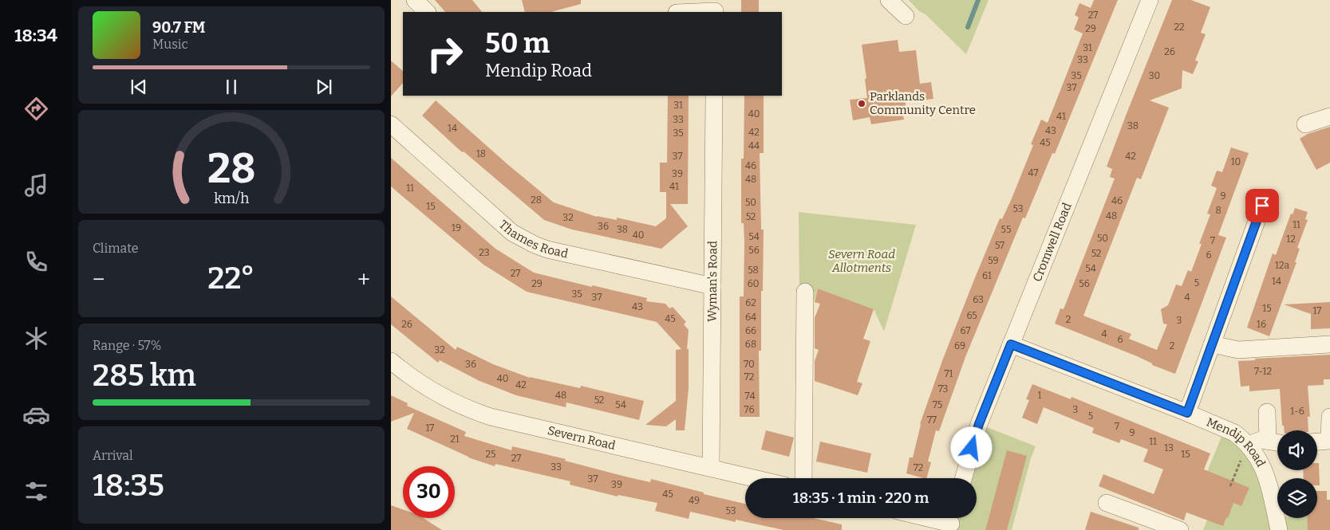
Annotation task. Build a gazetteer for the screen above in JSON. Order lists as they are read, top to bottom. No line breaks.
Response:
{"streets":{"street":["Thames Road","Cromwell Road","Wyman's Road","Severn Road","Mendip Road"]},"crossings":[["Thames Road","Wyman's Road"],["Cromwell Road","Mendip Road"],["Wyman's Road","Severn Road"]],"parks":["Severn Road Allotments"],"places":["Parklands Community Centre"],"house_numbers":["27","22","29","31","26","33","35","30","37","31","40","41","33","38","14","43","42","35","45","44","18","37","42","10","46","47","39","48","41","11","9","28","46","50","15","53","8","48","52","32","11","36","19","38","55","40","54","50","12","7","57","56","23","52","6","59","12a","54","58","27","61","14","5","29","60","56","35","37","4","63","62","43","15","17","65","64","45","2","3","26","16","66","67","4","6","68","69","2","32","36","70","7-12","71","72","40","42","73","48","1","74","52","54","75","76","3","1-6","5","77","7","17","9","21","11","13","25","15","27","33","72","37","39","45","49","53"],"page":{"tabs":"18:34","song":["90.7 FM","Music"],"turn":["50 m","Mendip Road"],"tile":["Climate",["Range · 57%","285 km"],["Arrival","18:35"]],"heat":["−","22°","+"],"limit":"30","trip":"18:35 · 1 min · 220 m","gauge":["28","km/h"]}}
